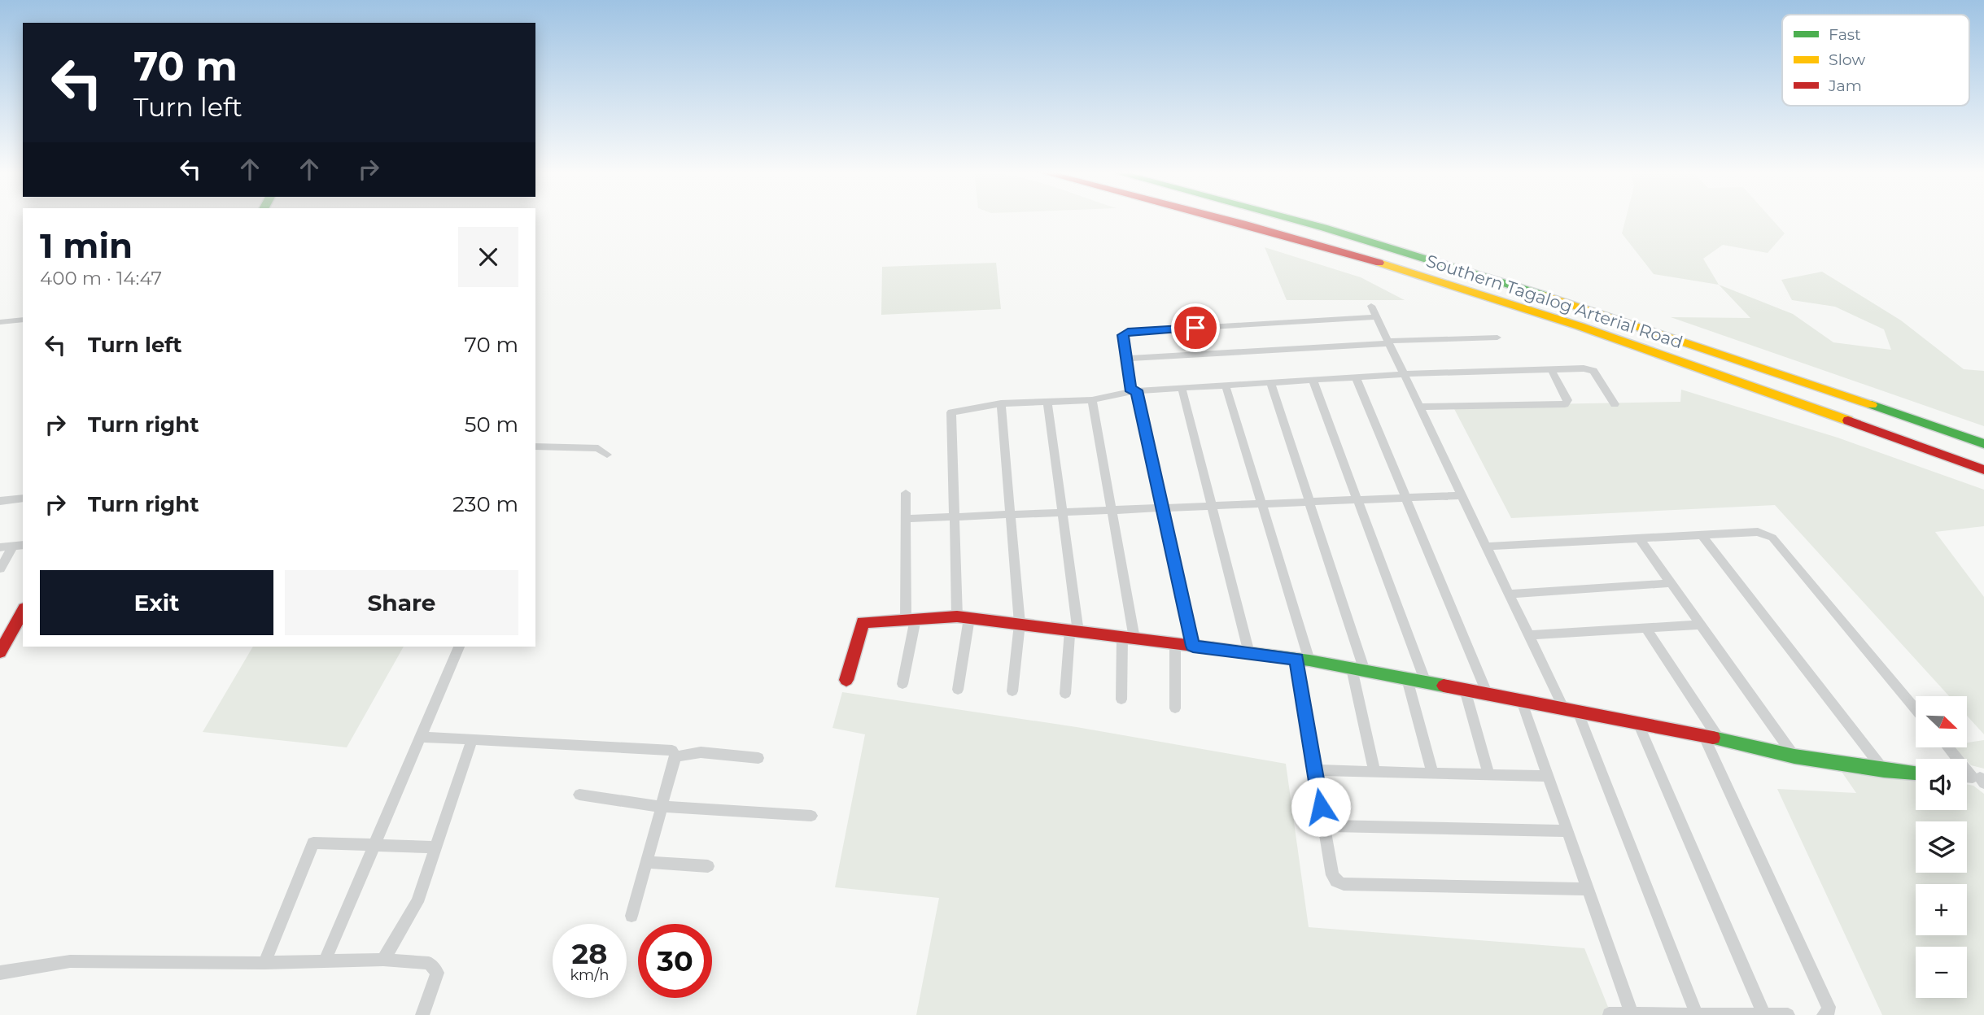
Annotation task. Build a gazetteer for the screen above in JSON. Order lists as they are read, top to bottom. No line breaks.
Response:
{"streets":{"main road":["Southern Tagalog Arterial Road"]},"legend":["Fast","Slow","Jam"],"north":"bottom right","page":{"turn":["70 m","Turn left"],"heading":["1 min","400 m · 14:47"],"list":[{"name":"Turn left","value":"70 m"},{"name":"Turn right","value":"50 m"},{"name":"Turn right","value":"230 m"}],"buttons":["Exit","Share"],"map_buttons":["+","−"],"speed":"28 km/h","limit":"30"}}
